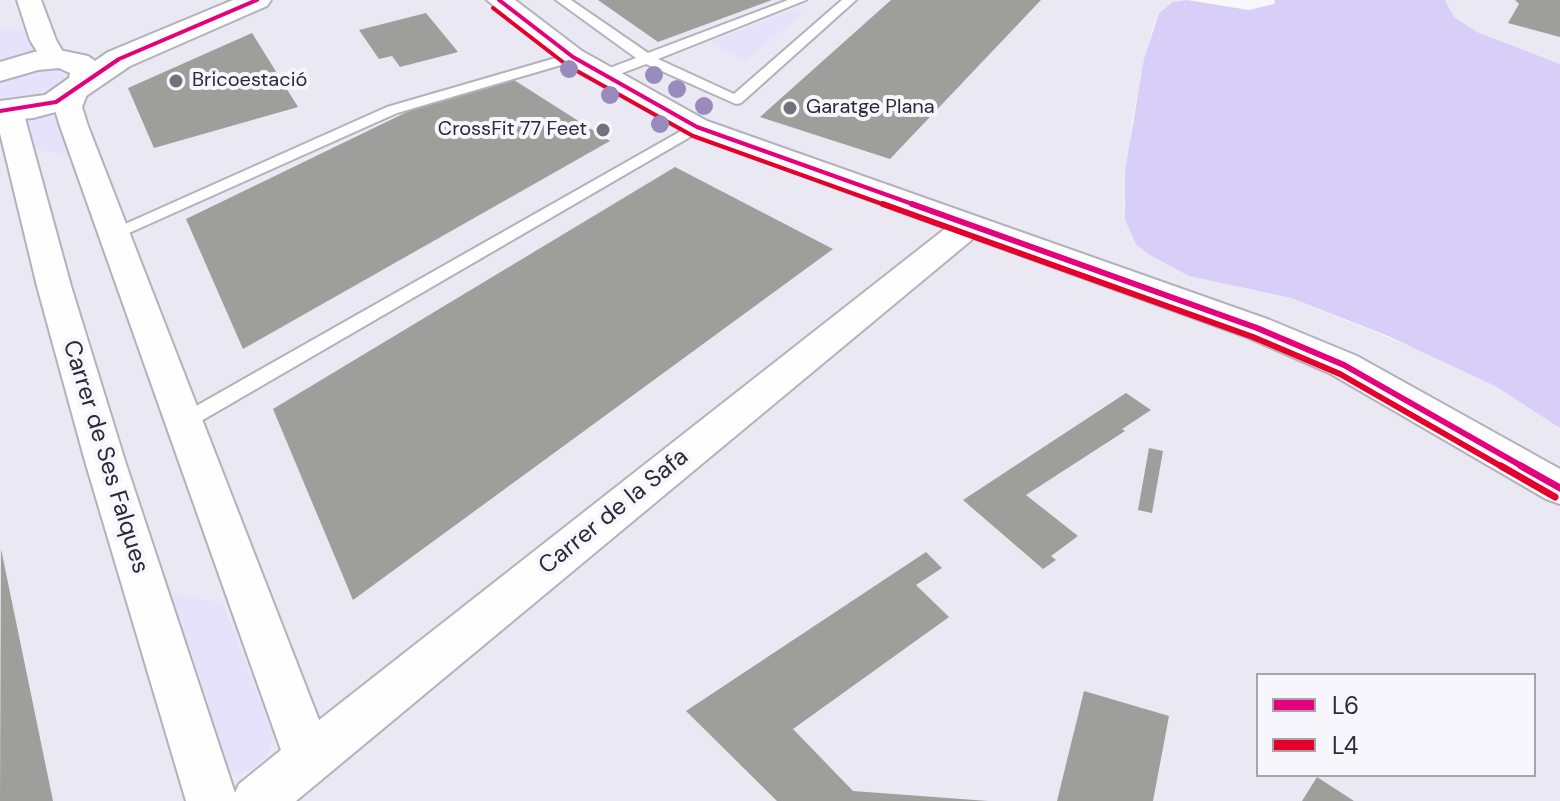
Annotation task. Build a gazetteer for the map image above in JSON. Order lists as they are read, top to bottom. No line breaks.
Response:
{"streets":{"street":["Carrer de Ses Falques","Carrer de la Safa"]},"places":["Bricoestació","Garatge Plana","CrossFit 77 Feet"],"lines":["transit line L6","transit line L4"],"legend":["L6","L4"]}
